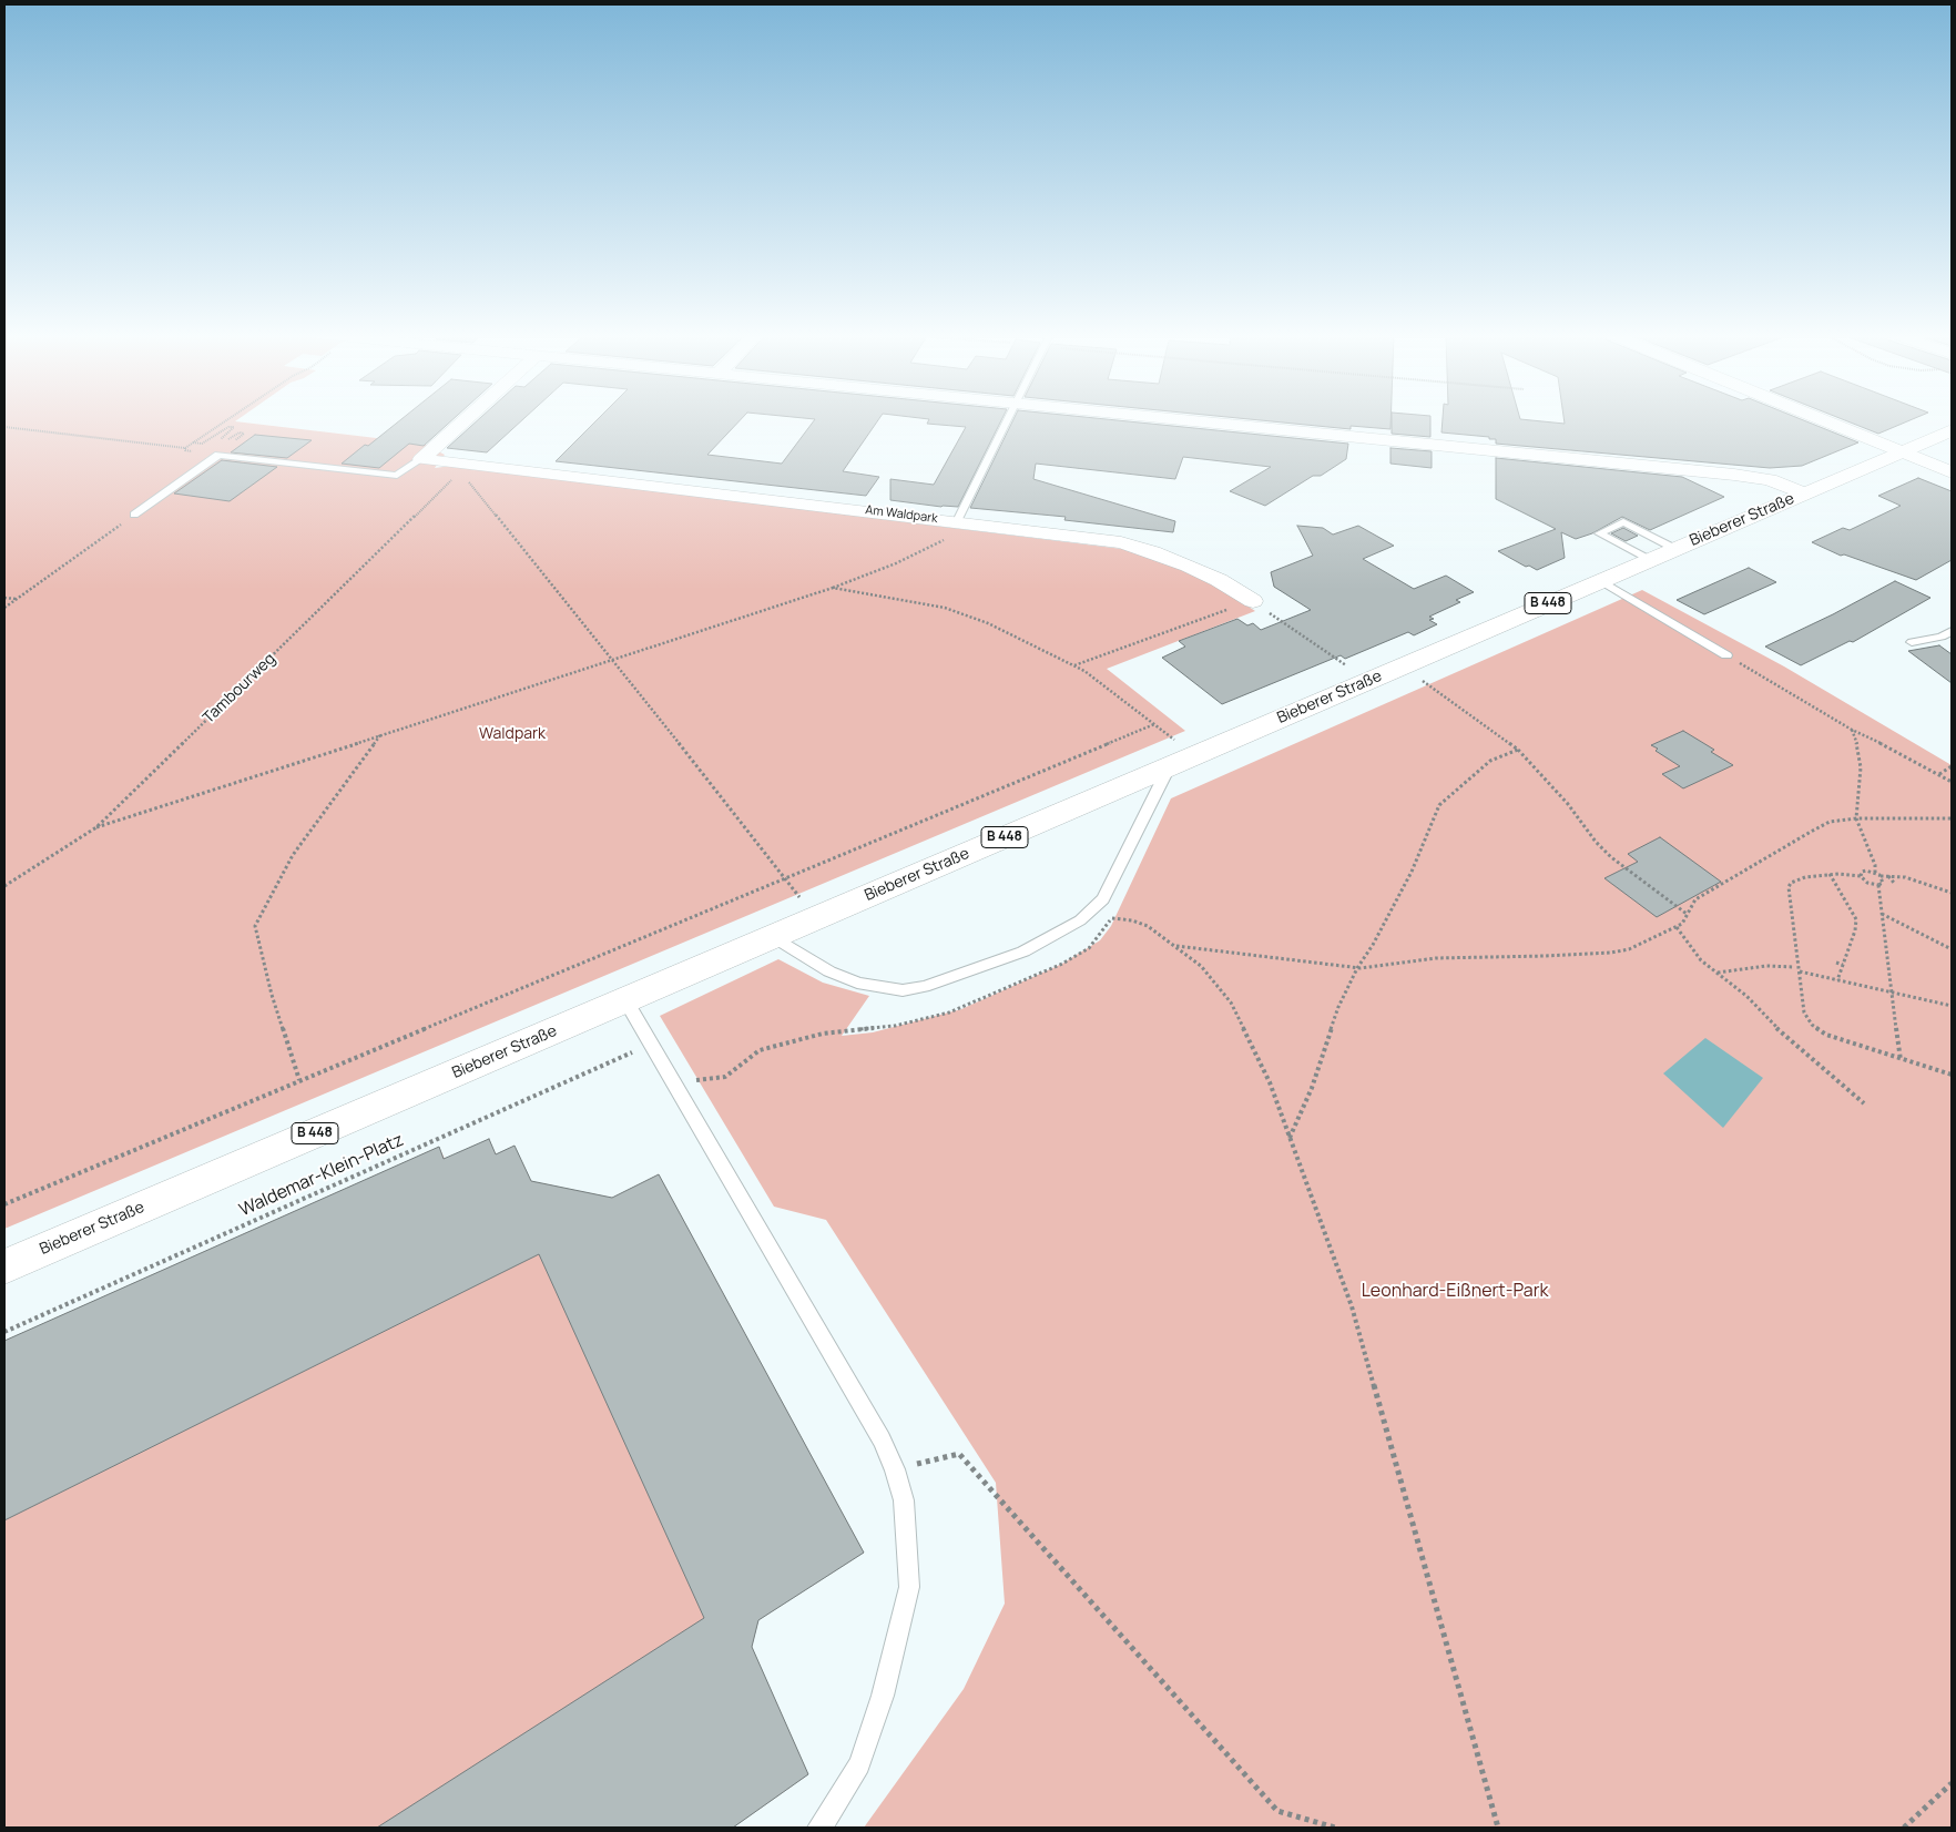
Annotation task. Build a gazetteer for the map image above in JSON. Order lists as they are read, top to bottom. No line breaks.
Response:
{"streets":{"main road":["Bieberer Straße","B 448"],"street":["Am Waldpark"],"path":["Tambourweg","Waldemar-Klein-Platz"]},"parks":["Waldpark","Leonhard-Eißnert-Park"]}
